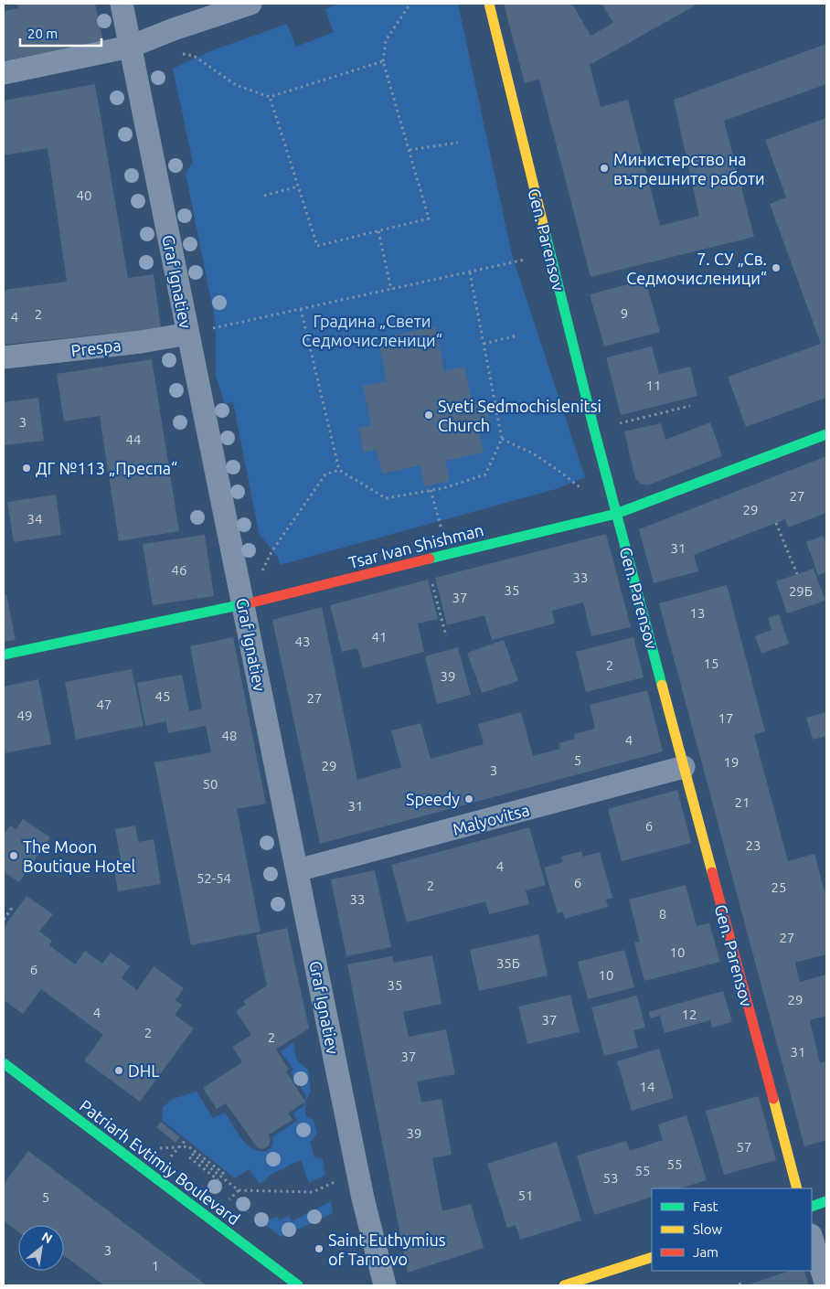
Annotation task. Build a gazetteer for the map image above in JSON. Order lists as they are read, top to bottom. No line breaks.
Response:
{"streets":{"street":["Gen. Parensov","Graf Ignatiev","Prespa","Tsar Ivan Shishman","Malyovitsa","Patriarh Evtimiy Boulevard"]},"crossings":[["Gen. Parensov","Tsar Ivan Shishman"],["Gen. Parensov","Malyovitsa"],["Graf Ignatiev","Prespa"],["Graf Ignatiev","Tsar Ivan Shishman"],["Graf Ignatiev","Malyovitsa"]],"parks":["Градина „Свети Седмочисленици“"],"places":["Министерство на вътрешните работи","7. СУ „Св. Седмочисленици“","Sveti Sedmochislenitsi Church","ДГ №113 „Преспа“","Speedy","The Moon Boutique Hotel","DHL","Saint Euthymius of Tarnovo"],"house_numbers":["40","9","2","4","11","3","44","27","29","34","31","46","33","35","29Б","37","13","41","43","15","2","39","45","27","47","49","17","48","4","5","19","29","3","50","21","31","6","23","4","52-54","6","2","25","33","8","27","10","35Б","6","10","35","29","4","12","37","2","2","31","37","14","39","57","55","55","53","51","5","3","1"],"legend":["Fast","Slow","Jam"],"scale_bar":"20 m","north":"top right"}
